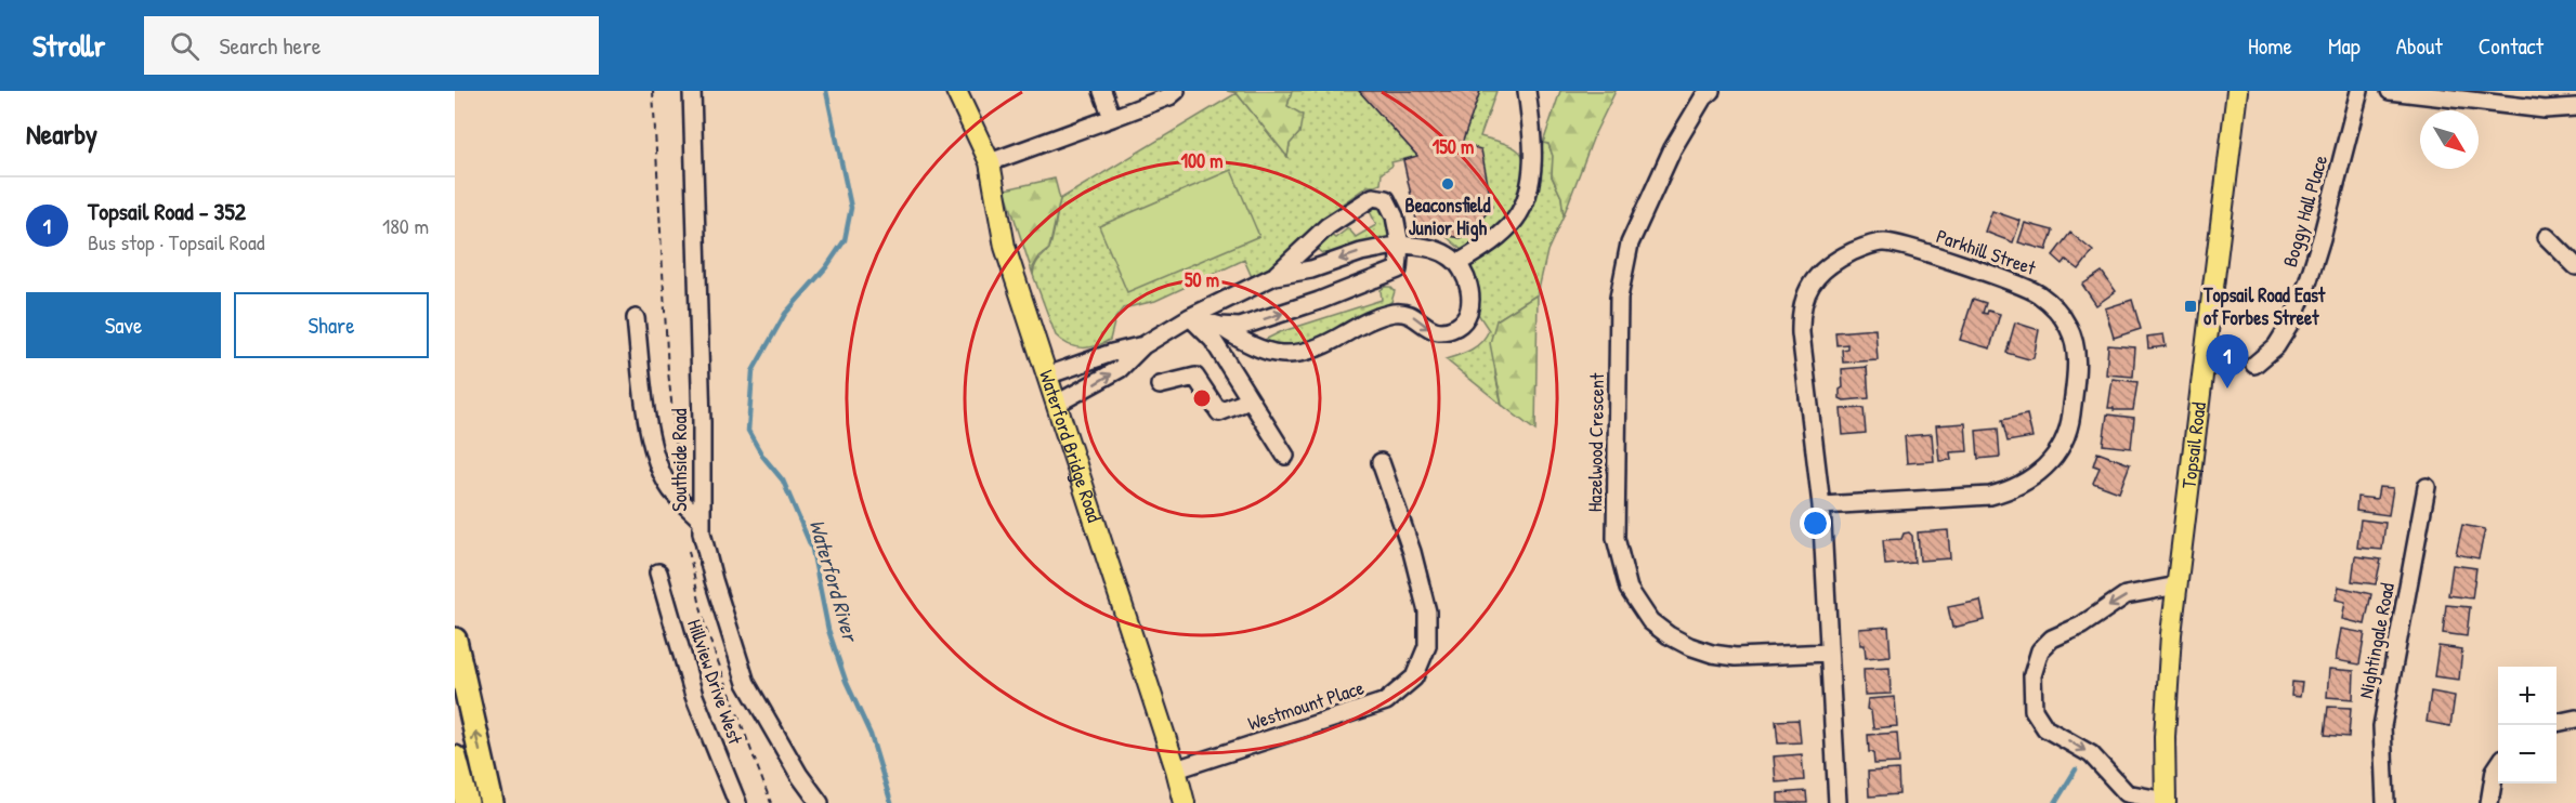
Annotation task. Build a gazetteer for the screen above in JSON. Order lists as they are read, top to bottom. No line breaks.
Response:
{"streets":{"main road":["Waterford Bridge Road","Topsail Road"],"street":["Boggy Hall Place","Parkhill Street","Hazelwood Crescent","Southside Road","Nightingale Road","Hillview Drive West","Westmount Place"]},"crossings":[["Parkhill Street","Hazelwood Crescent"],["Waterford Bridge Road","Westmount Place"]],"water":["Waterford River"],"places":{"other":["Beaconsfield Junior High"],"transit":["Topsail Road East of Forbes Street"]},"north":"bottom right","page":{"header":"Strollr","search":"Search here","nav":["Home","Map","About","Contact"],"heading":"Nearby","list":[{"mark":"1","name":"Topsail Road - 352","note":"Bus stop · Topsail Road","value":"180 m"}],"buttons":["Save","Share"],"pins":"1","map_buttons":["+","−"]},"rings":["150 m","100 m","50 m"]}
